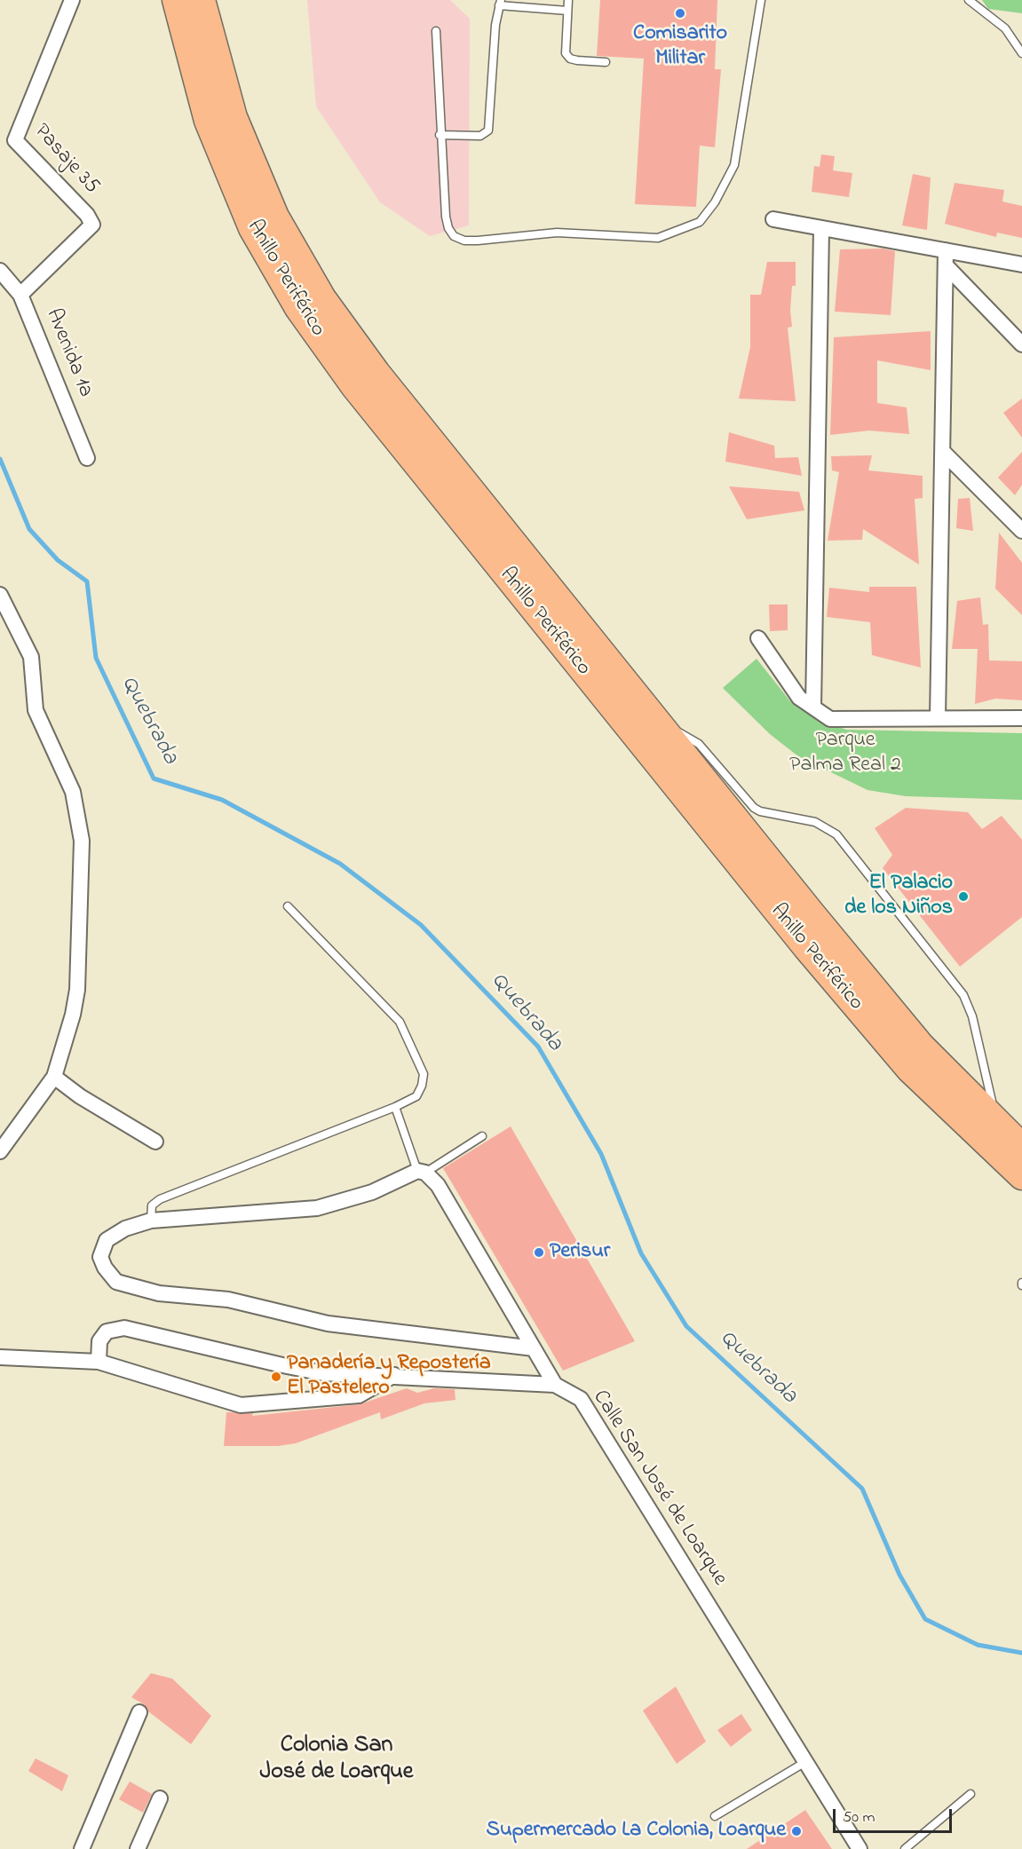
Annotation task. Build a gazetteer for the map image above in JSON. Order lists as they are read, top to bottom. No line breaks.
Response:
{"streets":{"highway":["Anillo Periférico"],"street":["Pasaje 35","Avenida 1a","Calle San José de Loarque"]},"crossings":[["Pasaje 35","Avenida 1a"]],"districts":["Colonia San José de Loarque"],"water":["Quebrada"],"parks":["Parque Palma Real 2"],"places":["Comisarito Militar","El Palacio de los Niños","Perisur","Panadería y Repostería El Pastelero","Supermercado La Colonia, Loarque"],"scale_bar":"50 m"}
